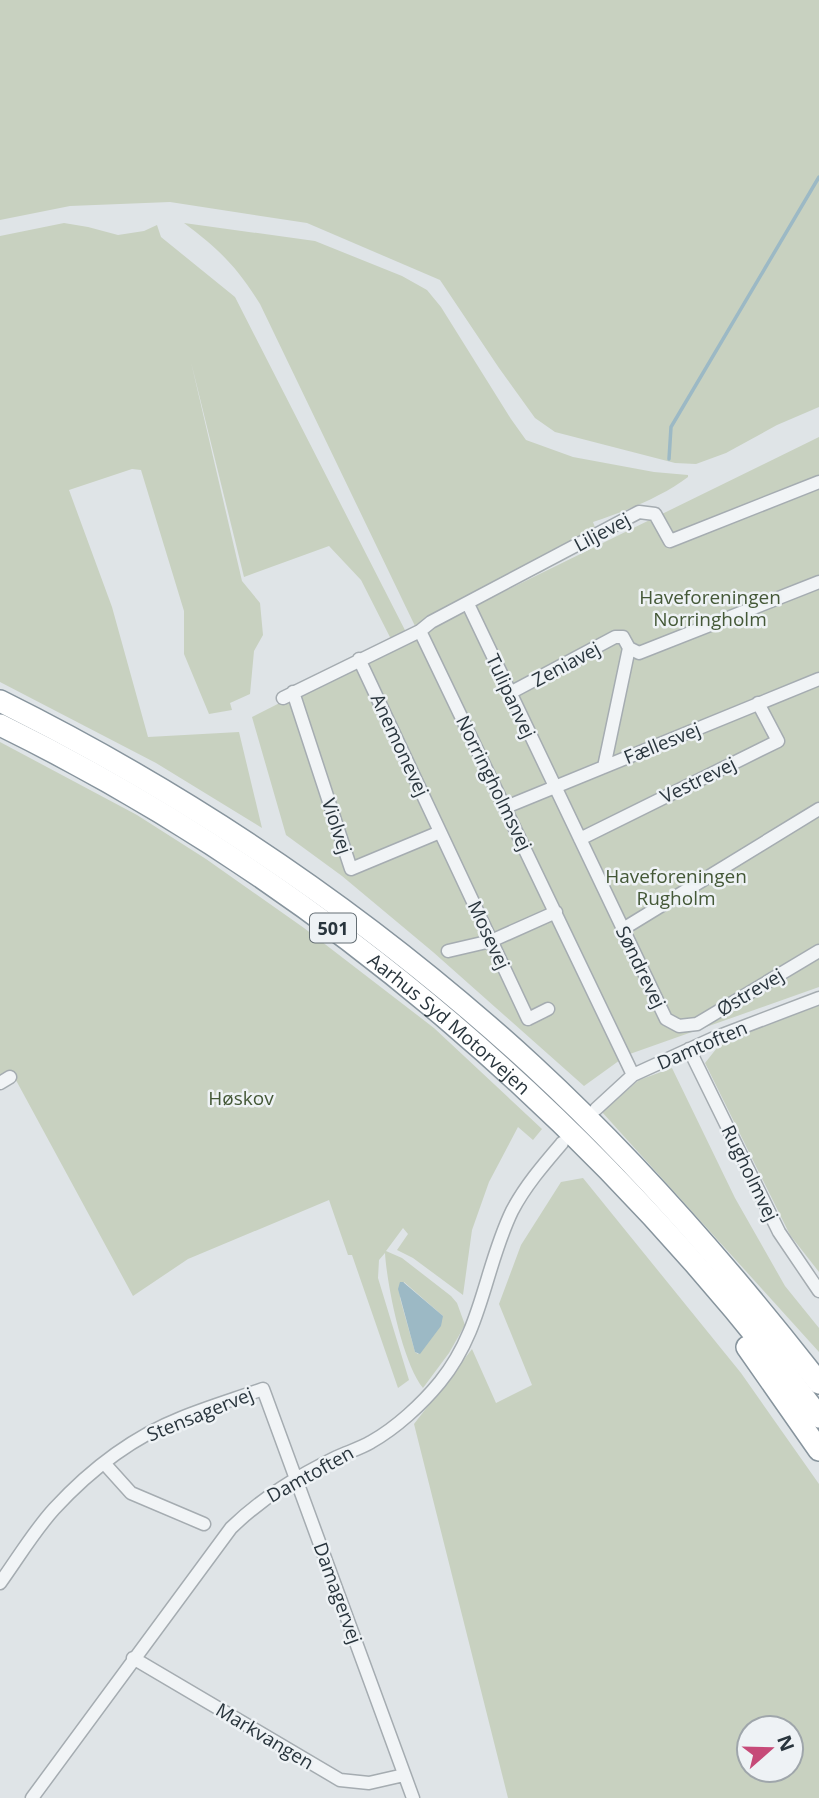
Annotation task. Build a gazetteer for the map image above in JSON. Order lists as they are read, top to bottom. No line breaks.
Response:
{"streets":{"highway":["501","Aarhus Syd Motorvejen"],"street":["Liljevej","Zeniavej","Tulipanvej","Fællesvej","Anemonevej","Vestrevej","Norringholmsvej","Violvej","Mosevej","Søndrevej","Østrevej","Damtoften","Rugholmvej","Stensagervej","Damagervej","Markvangen"]},"crossings":[["Liljevej","Tulipanvej"],["Liljevej","Norringholmsvej"],["Zeniavej","Tulipanvej"],["Tulipanvej","Fællesvej"],["Tulipanvej","Søndrevej"],["Fællesvej","Vestrevej"],["Fællesvej","Norringholmsvej"],["Fællesvej","Søndrevej"],["Anemonevej","Violvej"],["Anemonevej","Mosevej"],["Vestrevej","Søndrevej"],["Norringholmsvej","Damtoften"],["Violvej","Mosevej"],["Søndrevej","Østrevej"],["Damtoften","Rugholmvej"],["Damtoften","Damagervej"],["Damtoften","Markvangen"],["Stensagervej","Damagervej"],["Damagervej","Markvangen"]],"parks":["Haveforeningen Norringholm","Haveforeningen Rugholm","Høskov"],"north":"right"}
